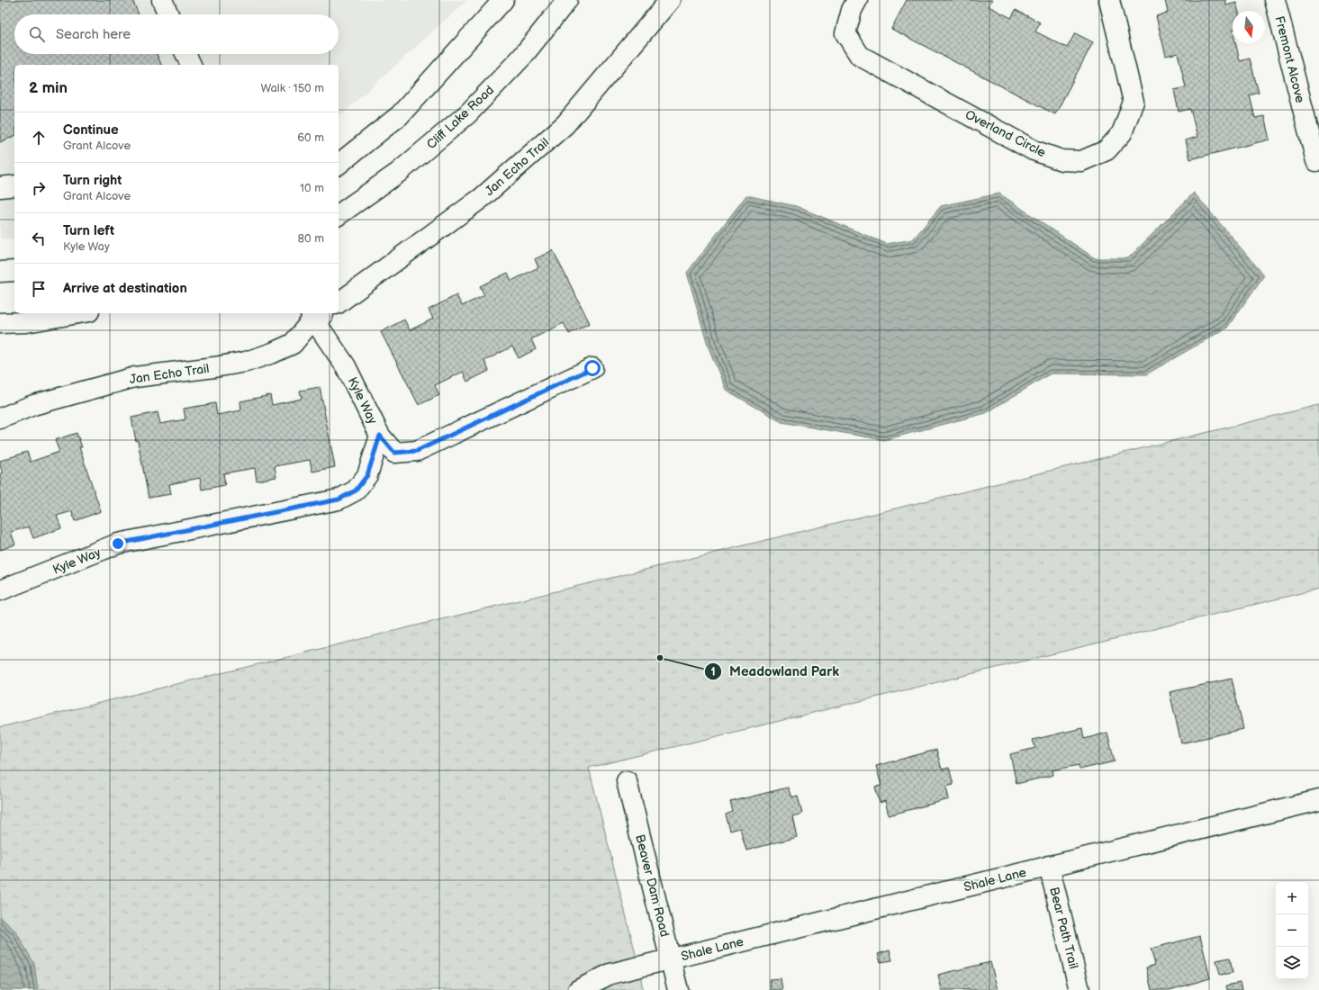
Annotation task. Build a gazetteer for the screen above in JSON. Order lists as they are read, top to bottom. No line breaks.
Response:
{"streets":{"street":["Fremont Alcove","Cliff Lake Road","Overland Circle","Jan Echo Trail","Kyle Way","Shale Lane","Beaver Dam Road","Bear Path Trail"]},"crossings":[["Jan Echo Trail","Kyle Way"],["Shale Lane","Beaver Dam Road"],["Shale Lane","Bear Path Trail"]],"places":["Meadowland Park"],"north":"bottom","page":{"search":"Search here","heading":["2 min","Walk · 150 m"],"list":[["Continue","Grant Alcove","60 m"],["Turn right","Grant Alcove","10 m"],["Turn left","Kyle Way","80 m"],"Arrive at destination"],"map_buttons":["+","−"]}}
